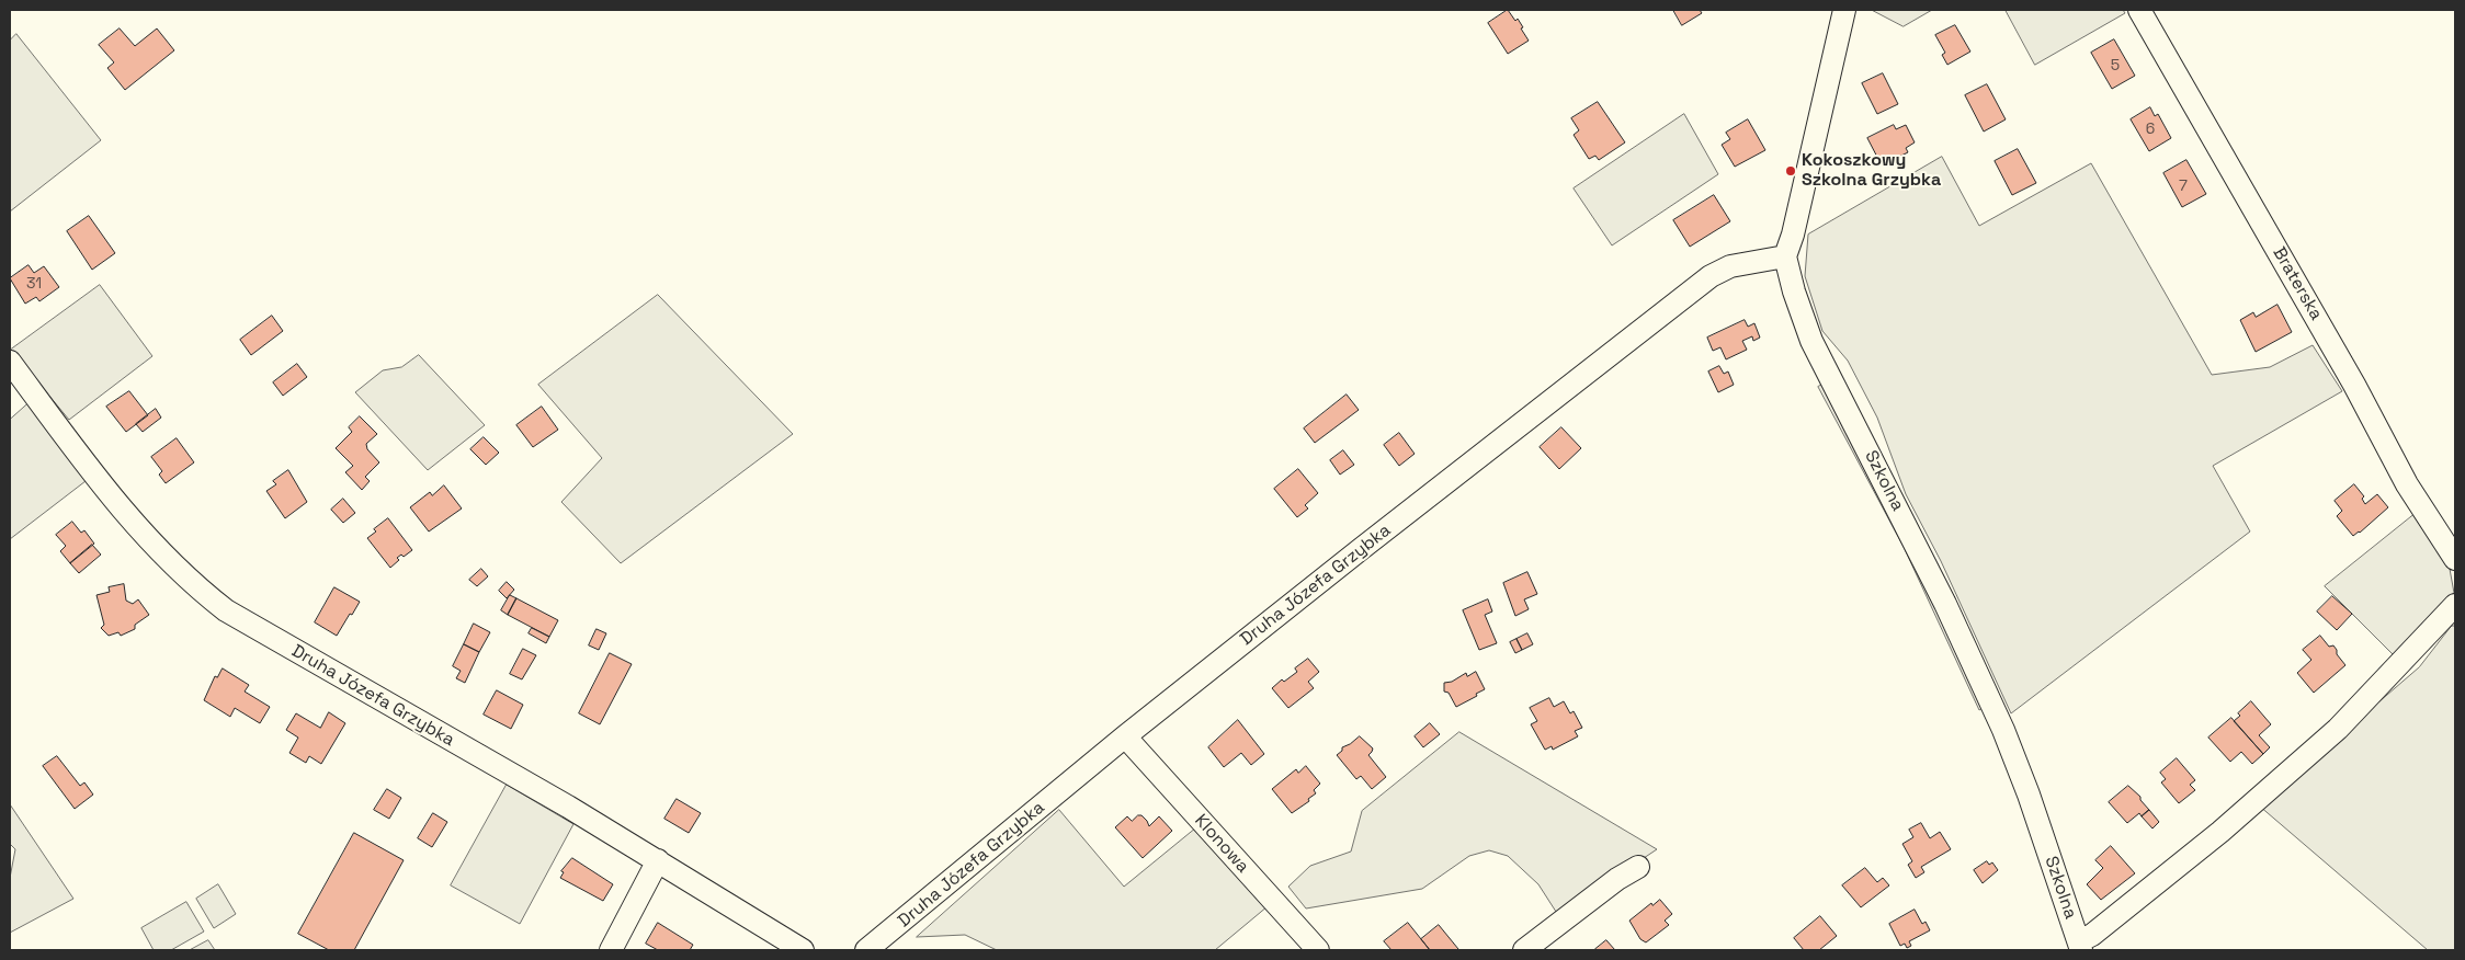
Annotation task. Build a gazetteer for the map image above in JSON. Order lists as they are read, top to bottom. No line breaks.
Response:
{"streets":{"street":["Braterska","Szkolna","Druha Józefa Grzybka","Klonowa"]},"crossings":[["Szkolna","Druha Józefa Grzybka"],["Druha Józefa Grzybka","Klonowa"]],"places":["Kokoszkowy Szkolna Grzybka"],"house_numbers":["5","6","7","31"]}
